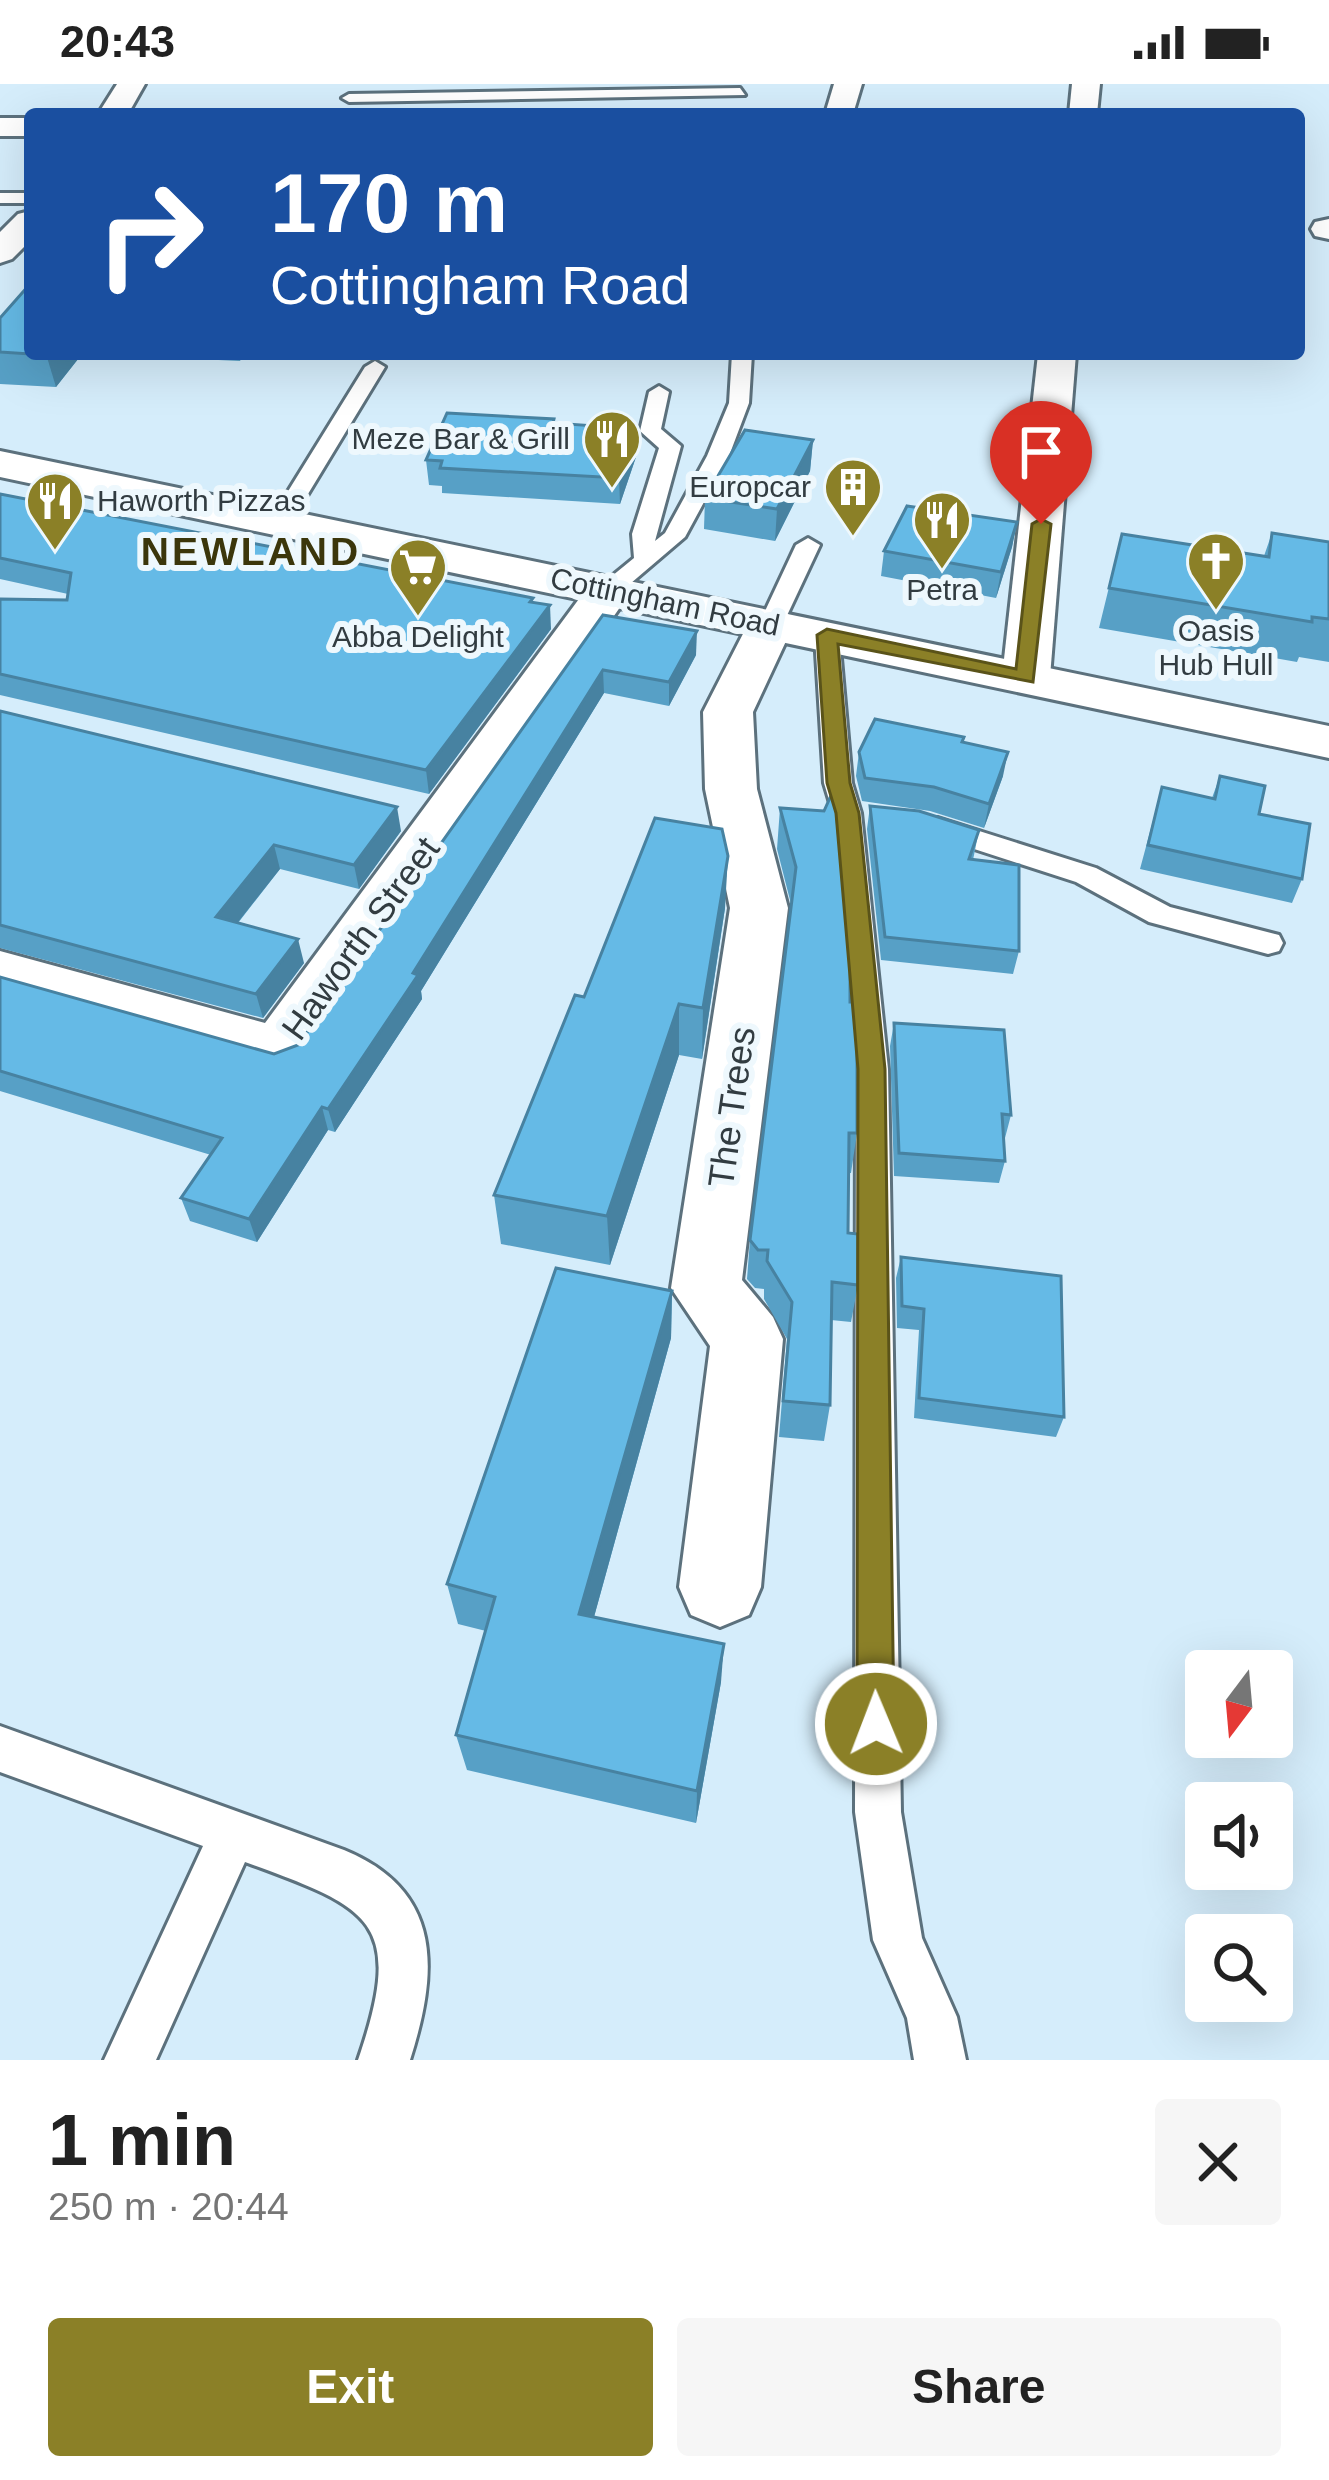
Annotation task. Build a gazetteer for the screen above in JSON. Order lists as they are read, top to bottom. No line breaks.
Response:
{"streets":{"main road":["Cottingham Road"],"street":["Haworth Street","The Trees"]},"crossings":[["Cottingham Road","Haworth Street"],["Cottingham Road","The Trees"]],"districts":["NEWLAND"],"places":{"restaurant":["Meze Bar & Grill","Haworth Pizzas","Petra"],"building":["Europcar"],"church":["Oasis Hub Hull"],"supermarket":["Abba Delight"]},"north":"bottom","page":{"status":"20:43","turn":["170 m","Cottingham Road"],"heading":["1 min","250 m · 20:44"],"buttons":["Exit","Share"]}}
